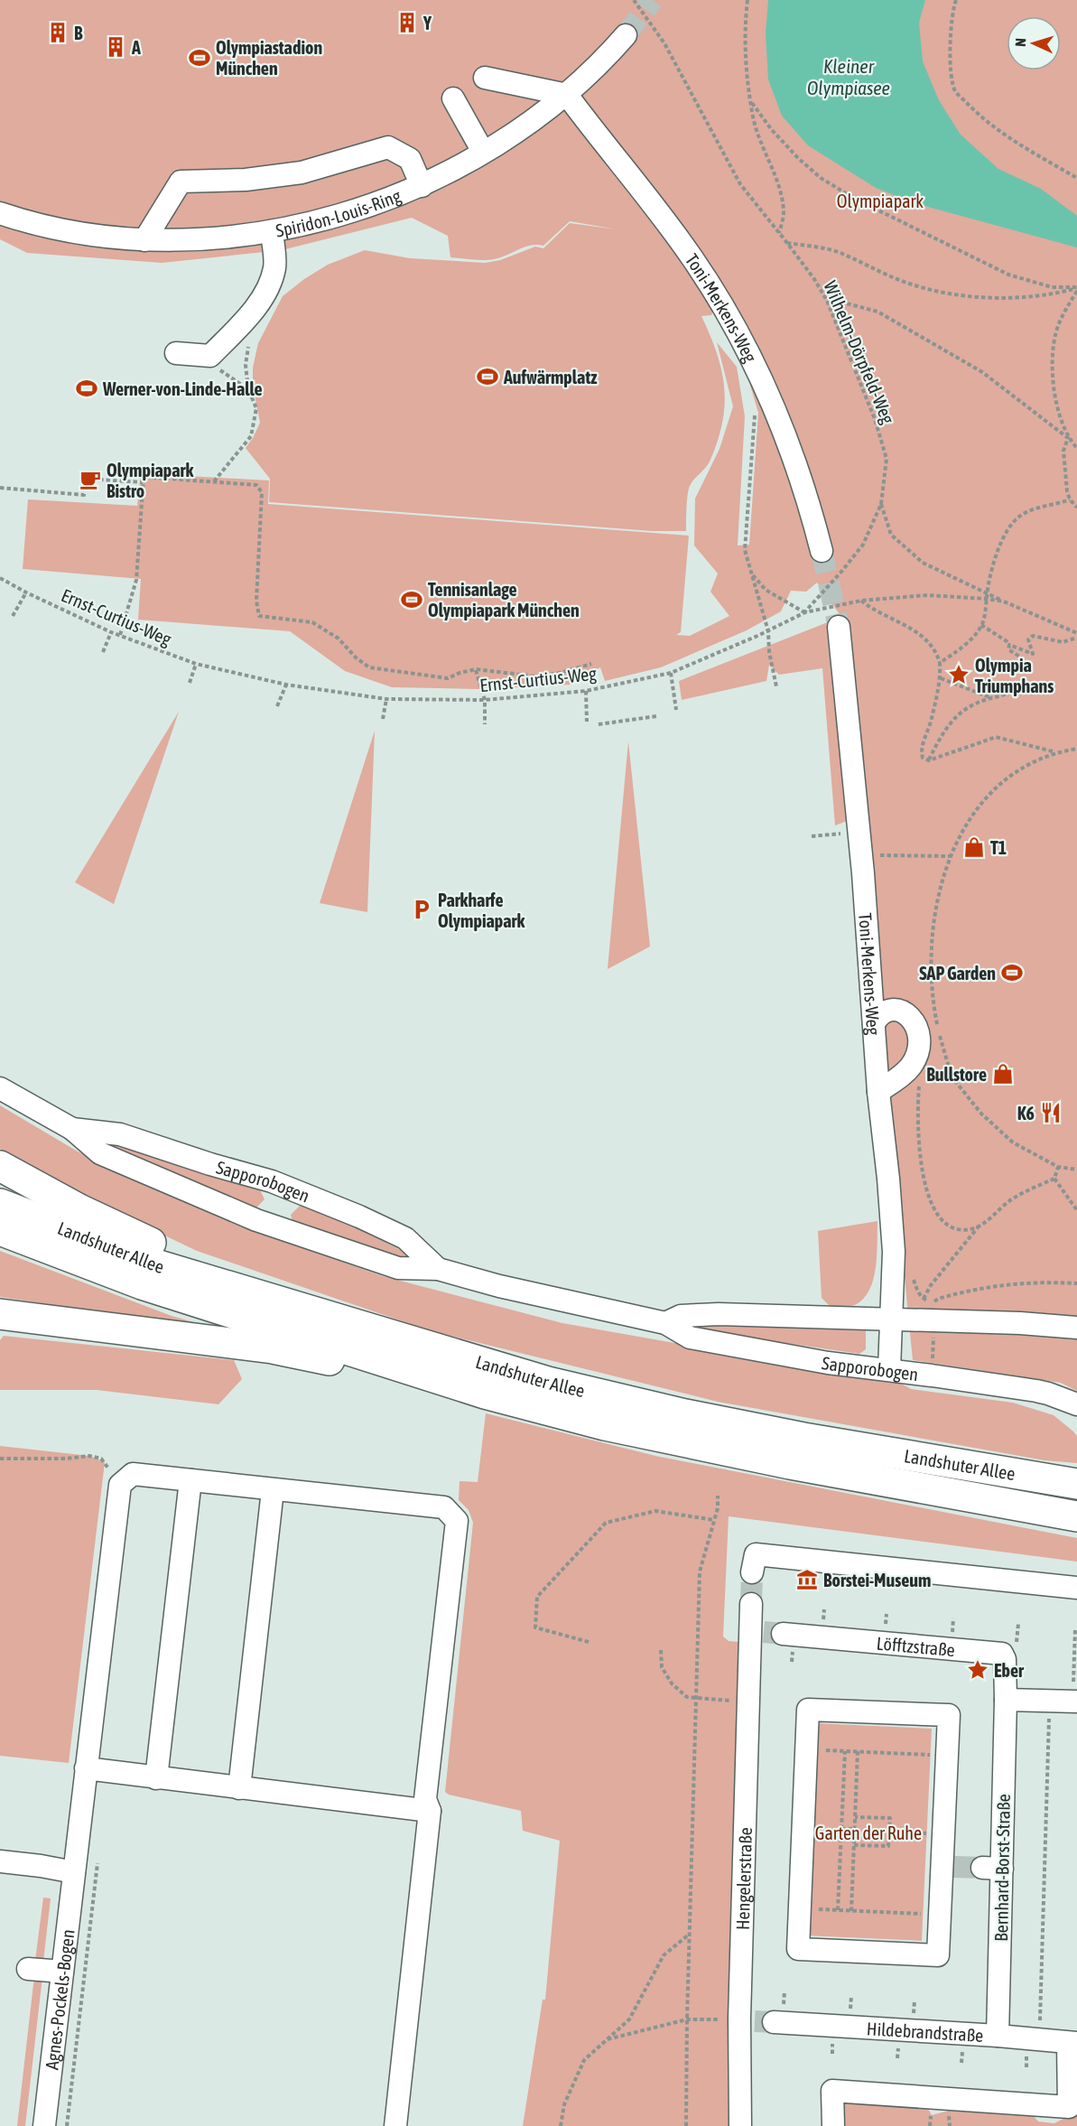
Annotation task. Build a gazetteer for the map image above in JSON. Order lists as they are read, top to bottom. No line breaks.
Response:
{"streets":{"highway":["Landshuter Allee"],"street":["Spiridon-Louis-Ring","Toni-Merkens-Weg","Sapporobogen","Löfftzstraße","Bernhard-Borst-Straße","Hengelerstraße","Agnes-Pockels-Bogen","Hildebrandstraße"],"path":["Wilhelm-Dörpfeld-Weg","Ernst-Curtius-Weg"]},"crossings":[["Spiridon-Louis-Ring","Toni-Merkens-Weg"],["Toni-Merkens-Weg","Sapporobogen"],["Wilhelm-Dörpfeld-Weg","Ernst-Curtius-Weg"],["Löfftzstraße","Bernhard-Borst-Straße"],["Löfftzstraße","Hengelerstraße"],["Bernhard-Borst-Straße","Hildebrandstraße"],["Hengelerstraße","Hildebrandstraße"]],"water":["Kleiner Olympiasee"],"parks":["Olympiapark","Garten der Ruhe"],"places":{"building":["Y","B","A"],"sports":["Olympiastadion München","Aufwärmplatz","Werner-von-Linde-Halle","Tennisanlage Olympiapark München","SAP Garden"],"cafe":["Olympiapark Bistro"],"place":["Olympia Triumphans","Eber"],"shop":["T1","Bullstore"],"parking":["Parkharfe Olympiapark"],"restaurant":["K6"],"museum":["Borstei-Museum"]},"north":"left"}
